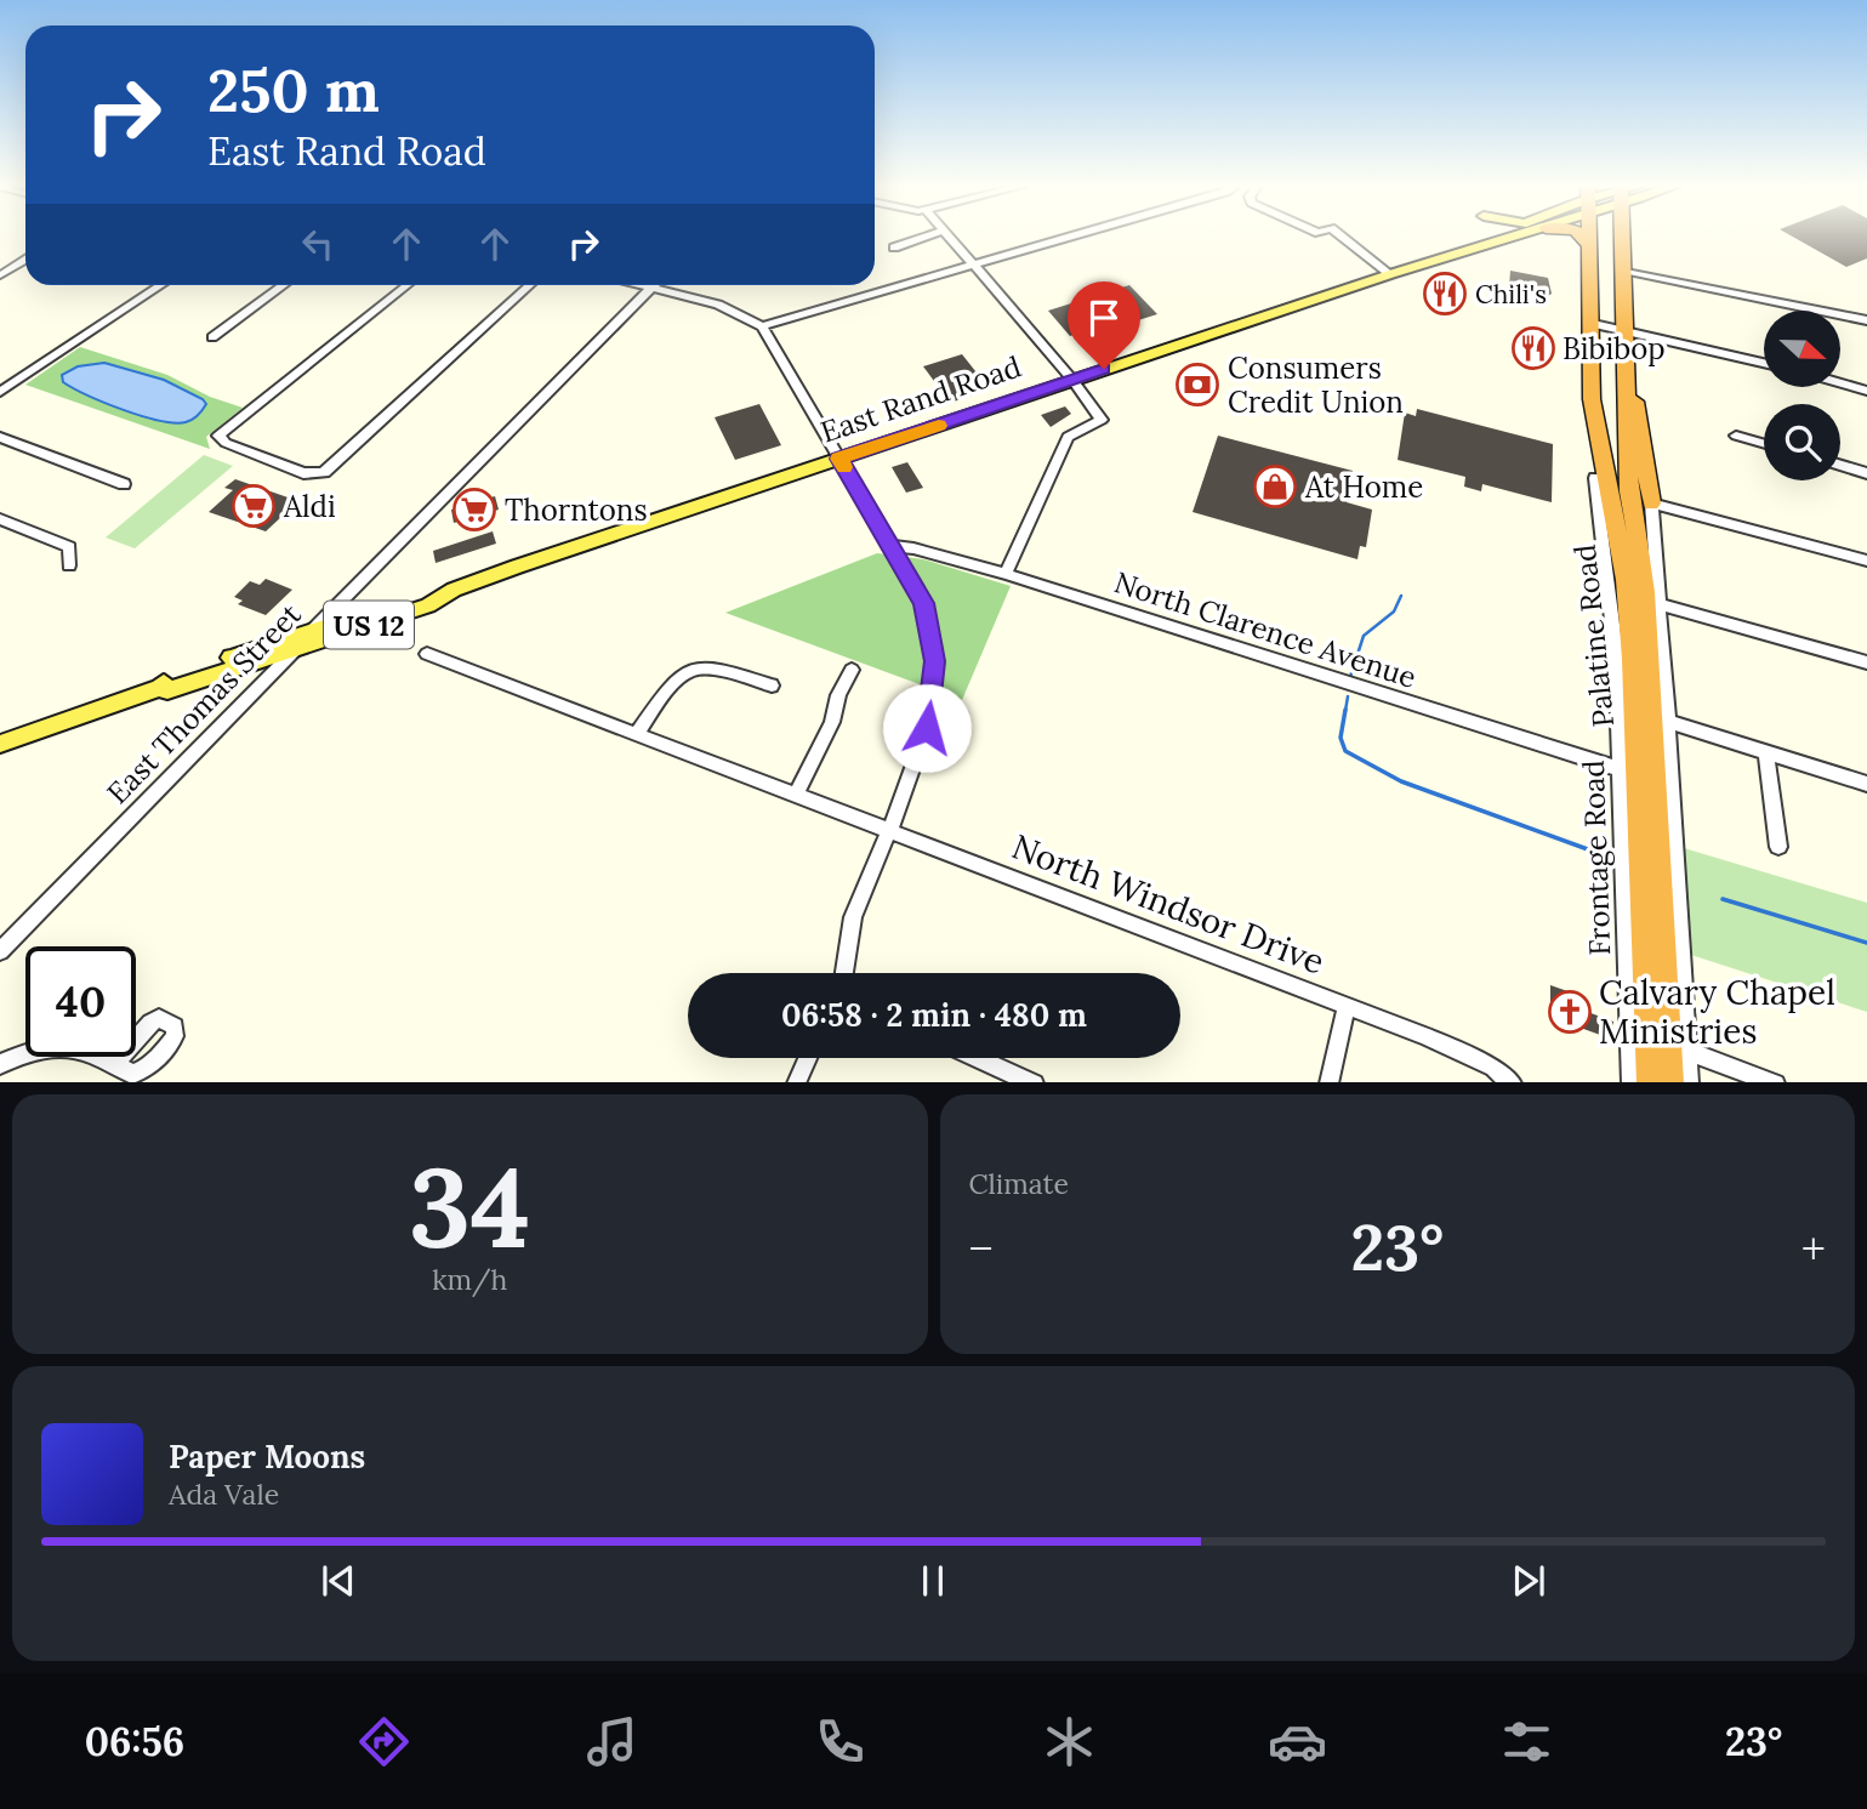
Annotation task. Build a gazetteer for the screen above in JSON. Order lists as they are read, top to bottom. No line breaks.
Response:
{"streets":{"highway":["Palatine Road"],"main road":["East Rand Road","US 12"],"street":["North Clarence Avenue","East Thomas Street","Frontage Road","North Windsor Drive"]},"crossings":[["East Rand Road","East Thomas Street"],["North Clarence Avenue","Frontage Road"]],"places":{"restaurant":["Chili's","Bibibop"],"bank":["Consumers Credit Union"],"shop":["At Home"],"supermarket":["Aldi","Thorntons"],"church":["Calvary Chapel Ministries"]},"north":"right","page":{"turn":["250 m","East Rand Road"],"limit":"40","trip":"06:58 · 2 min · 480 m","tile":[["34","km/h"],"Climate"],"heat":["−","23°","+"],"song":["Paper Moons","Ada Vale"],"tabs":["06:56","23°"]}}
